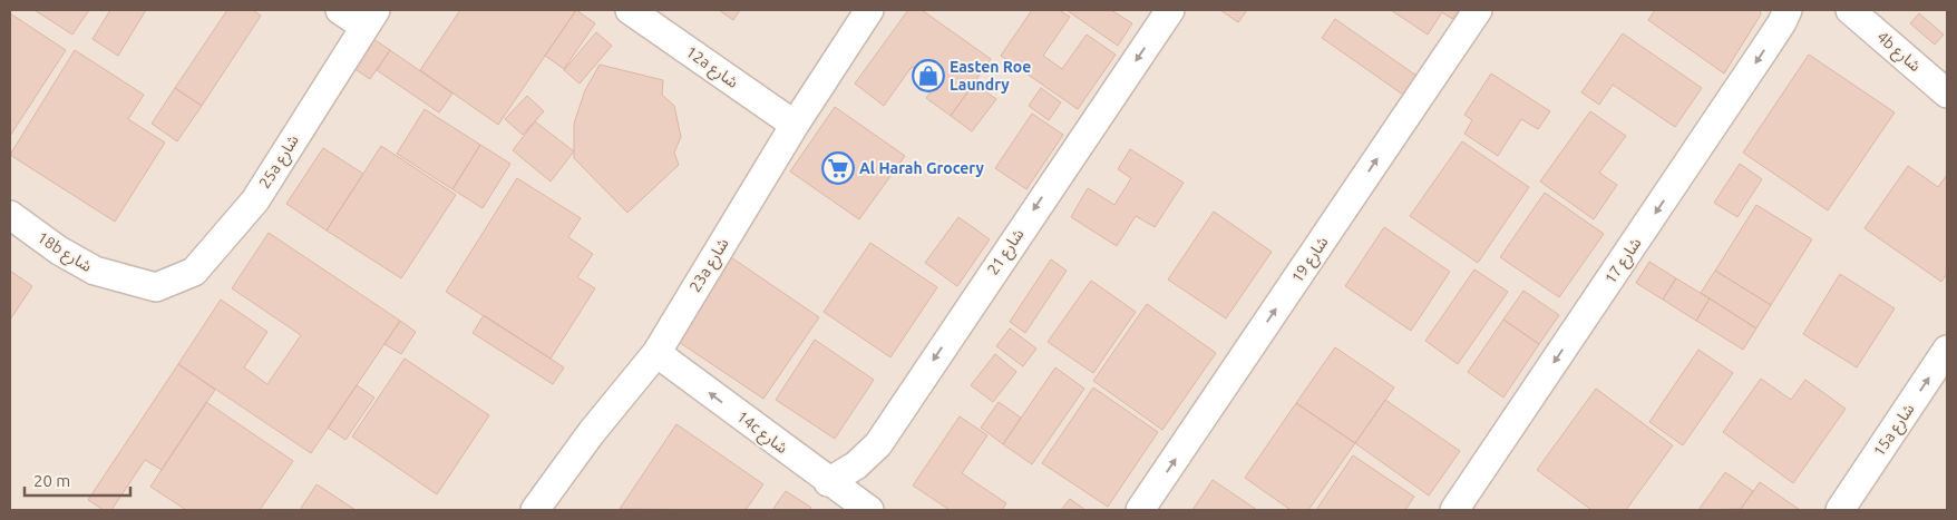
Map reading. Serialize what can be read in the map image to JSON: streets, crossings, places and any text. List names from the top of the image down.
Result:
{
  "streets": {
    "street": [
      "4b شارع",
      "12a شارع",
      "25a شارع",
      "18b شارع",
      "شارع 21",
      "شارع 19",
      "شارع 17",
      "23a شارع",
      "15a شارع",
      "14c شارع"
    ]
  },
  "crossings": [
    ["12a شارع", "23a شارع"],
    ["25a شارع", "18b شارع"],
    ["شارع 21", "14c شارع"],
    ["23a شارع", "14c شارع"]
  ],
  "one_way": [
    "شارع 21",
    "شارع 19",
    "شارع 17",
    "15a شارع",
    "14c شارع"
  ],
  "places": {
    "shop": ["Easten Roe Laundry"],
    "supermarket": ["Al Harah Grocery"]
  },
  "scale_bar": "20 m"
}
